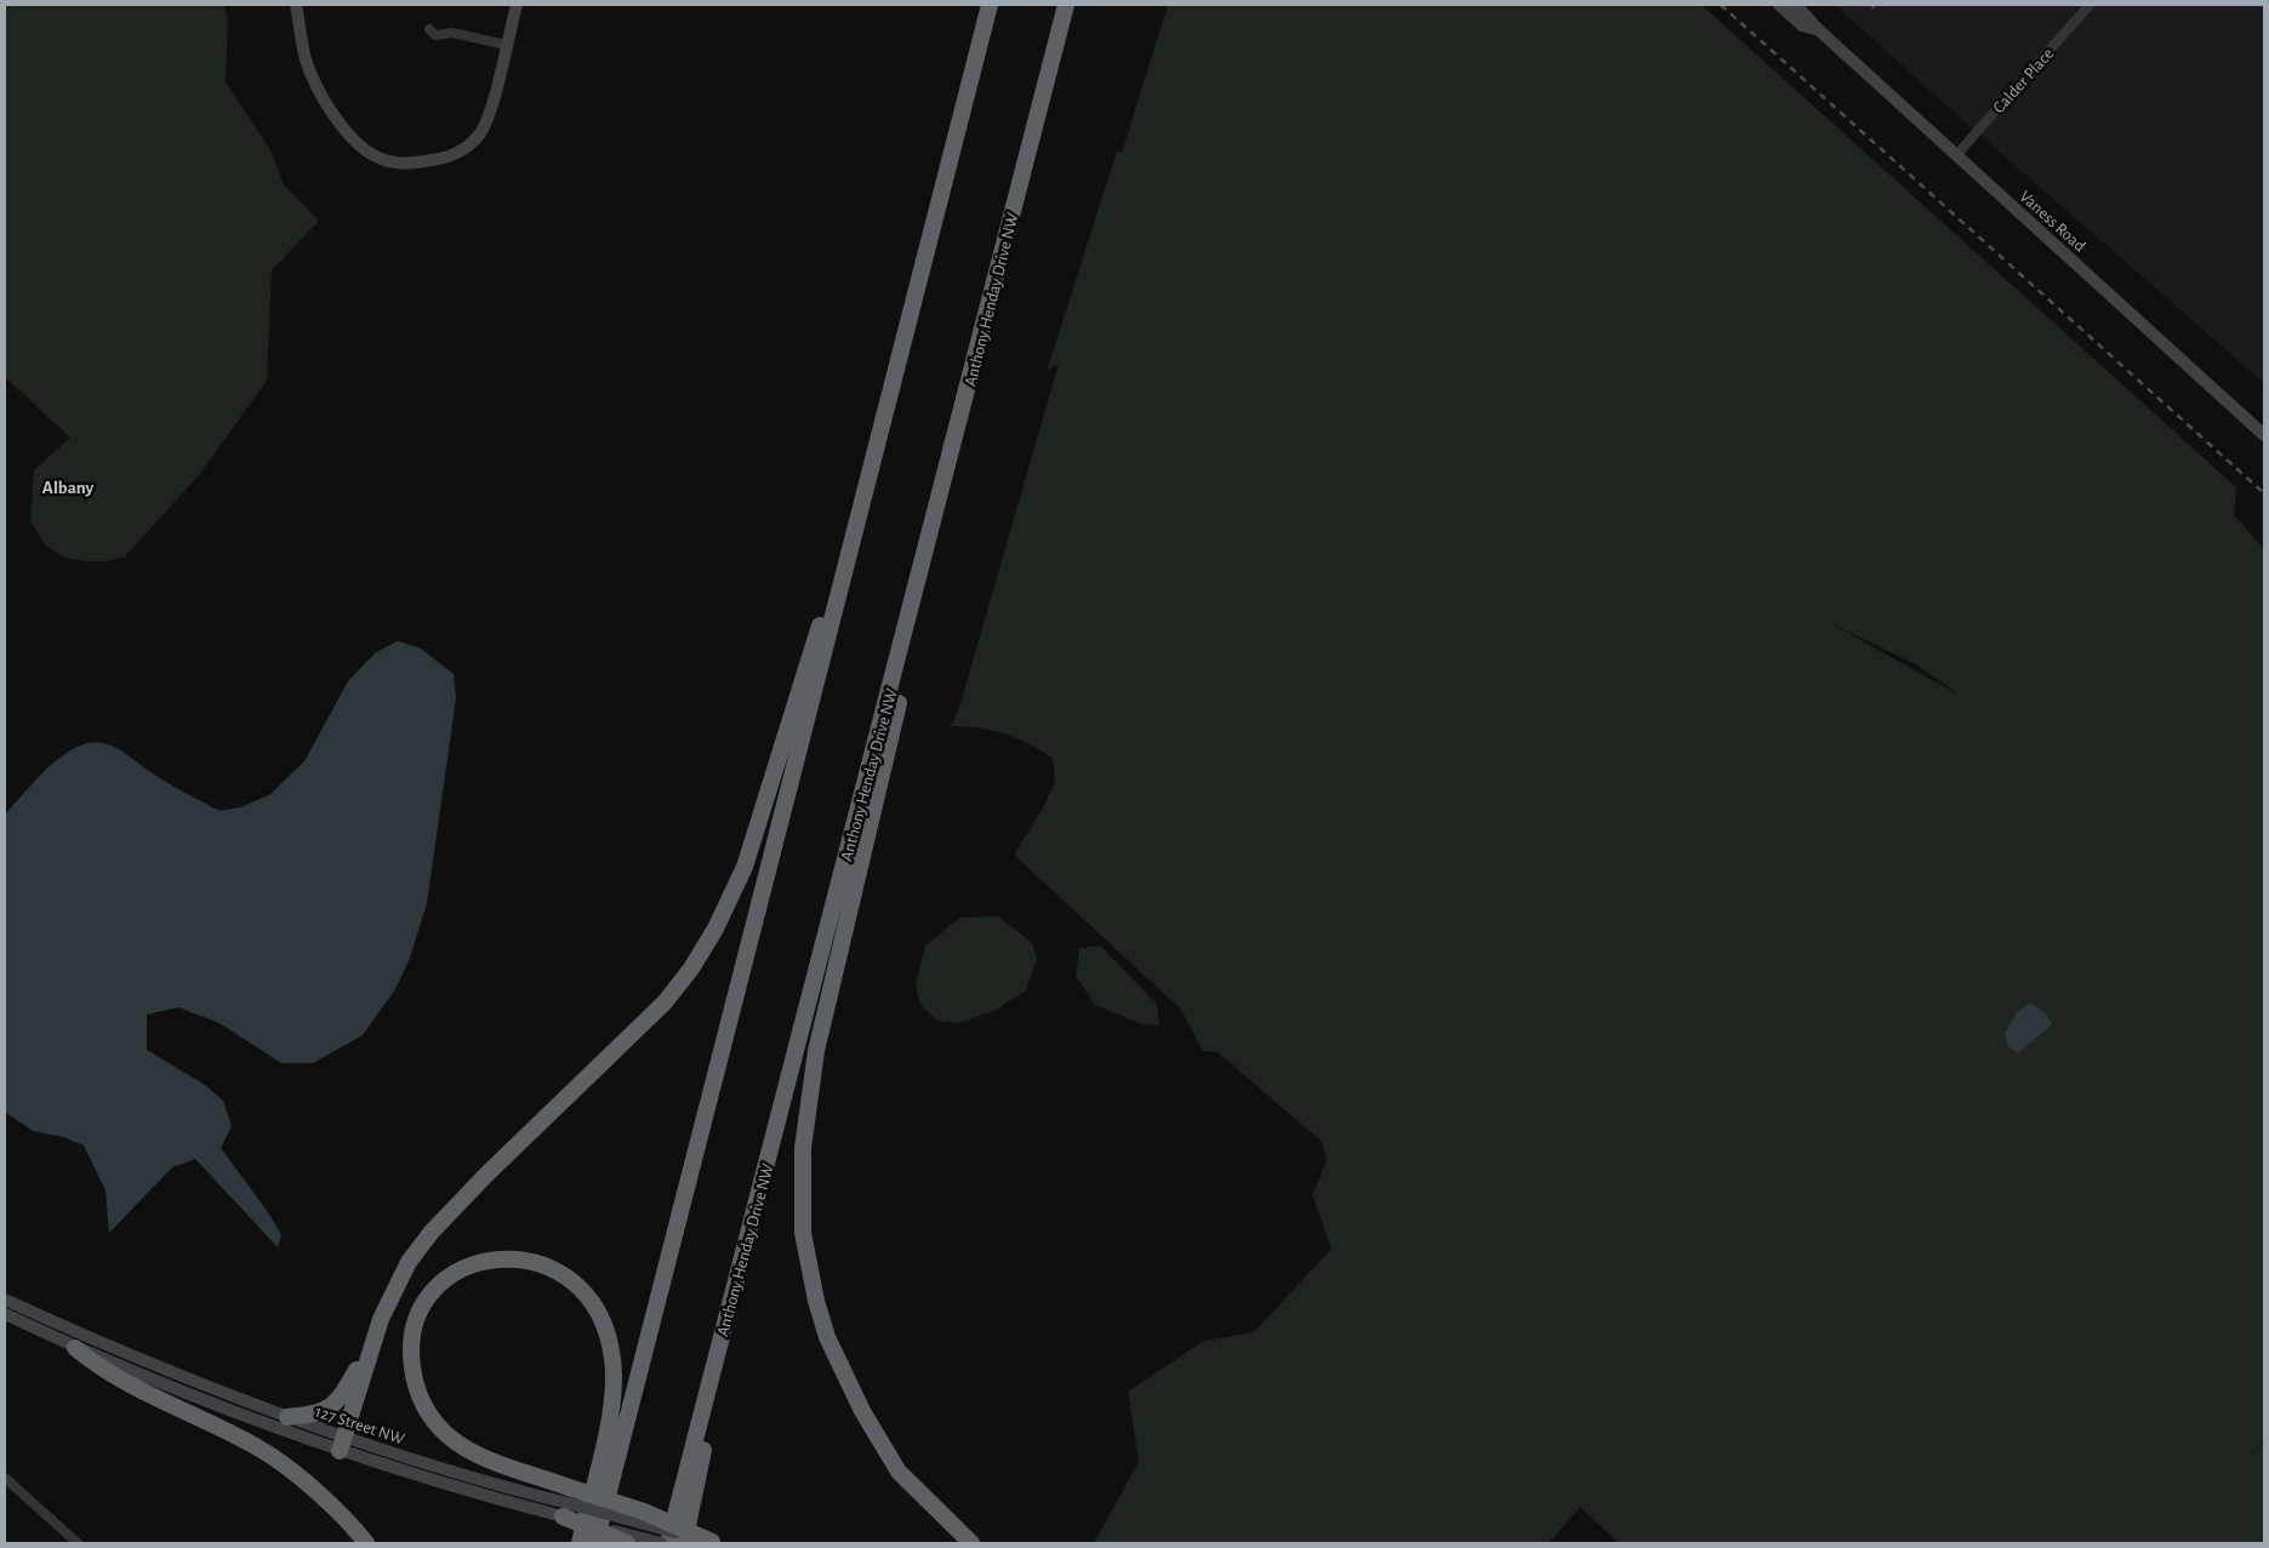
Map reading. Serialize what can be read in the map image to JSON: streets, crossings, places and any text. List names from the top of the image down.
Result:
{
  "streets": {
    "highway": ["Anthony Henday Drive NW"],
    "street": ["Calder Place", "Vaness Road", "127 Street NW"]
  },
  "crossings": [
    ["Calder Place", "Vaness Road"]
  ],
  "districts": ["Albany"]
}
